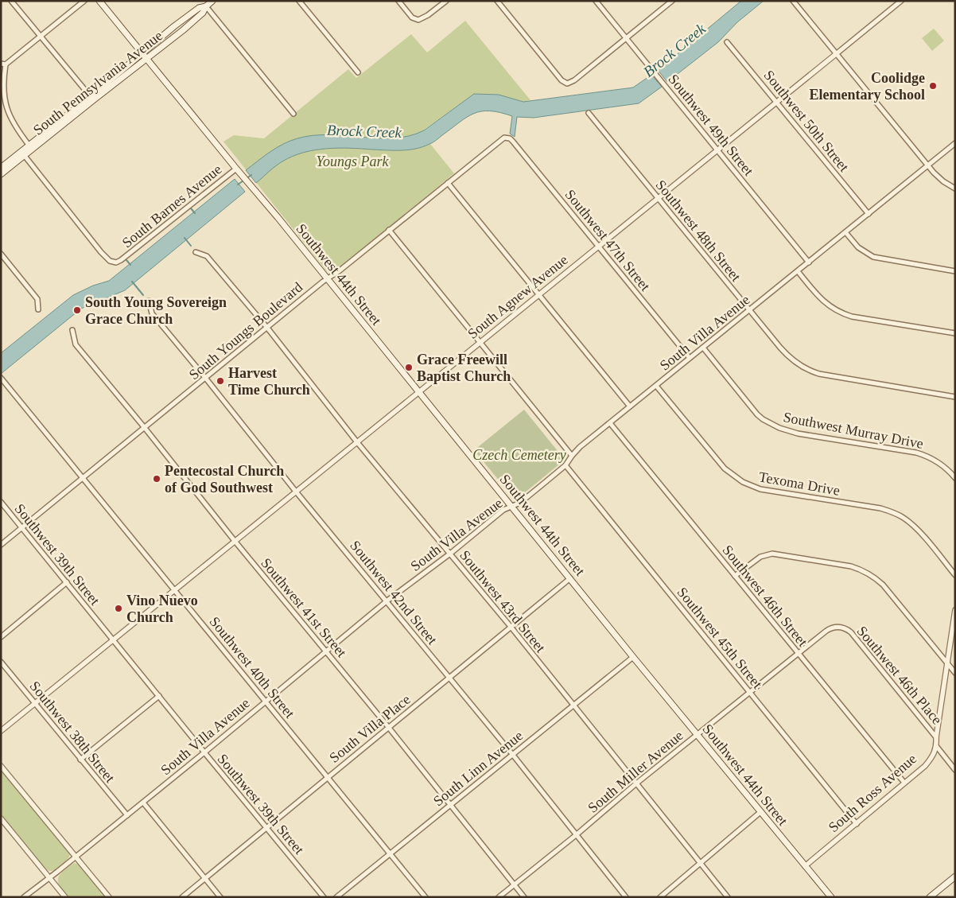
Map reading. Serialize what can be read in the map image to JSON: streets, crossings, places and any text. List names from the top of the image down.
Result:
{
  "streets": {
    "main road": ["South Pennsylvania Avenue", "Southwest 44th Street"],
    "street": [
      "Southwest 50th Street",
      "Southwest 49th Street",
      "South Barnes Avenue",
      "Southwest 48th Street",
      "Southwest 47th Street",
      "South Agnew Avenue",
      "South Youngs Boulevard",
      "South Villa Avenue",
      "Southwest Murray Drive",
      "Texoma Drive",
      "Southwest 39th Street",
      "Southwest 42nd Street",
      "Southwest 46th Street",
      "Southwest 43rd Street",
      "Southwest 41st Street",
      "Southwest 45th Street",
      "Southwest 40th Street",
      "Southwest 46th Place",
      "South Villa Place",
      "Southwest 38th Street",
      "South Linn Avenue",
      "South Miller Avenue",
      "South Ross Avenue"
    ]
  },
  "crossings": [
    ["South Pennsylvania Avenue", "South Barnes Avenue"],
    ["South Pennsylvania Avenue", "Southwest 44th Street"],
    ["Southwest 50th Street", "South Agnew Avenue"],
    ["Southwest 50th Street", "South Villa Avenue"],
    ["Southwest 49th Street", "South Agnew Avenue"],
    ["Southwest 49th Street", "South Villa Avenue"],
    ["South Barnes Avenue", "Southwest 44th Street"],
    ["Southwest 48th Street", "South Agnew Avenue"],
    ["Southwest 48th Street", "South Villa Avenue"],
    ["Southwest 47th Street", "South Agnew Avenue"],
    ["Southwest 47th Street", "South Youngs Boulevard"],
    ["Southwest 47th Street", "South Villa Avenue"],
    ["Southwest 44th Street", "South Agnew Avenue"],
    ["Southwest 44th Street", "South Youngs Boulevard"],
    ["Southwest 44th Street", "South Villa Avenue"],
    ["Southwest 44th Street", "South Villa Place"],
    ["Southwest 44th Street", "South Linn Avenue"],
    ["Southwest 44th Street", "South Miller Avenue"],
    ["Southwest 44th Street", "South Ross Avenue"],
    ["South Agnew Avenue", "Southwest 39th Street"],
    ["South Agnew Avenue", "Southwest 42nd Street"],
    ["South Agnew Avenue", "Southwest 43rd Street"],
    ["South Agnew Avenue", "Southwest 41st Street"],
    ["South Agnew Avenue", "Southwest 40th Street"],
    ["South Agnew Avenue", "Southwest 38th Street"],
    ["South Youngs Boulevard", "Southwest 39th Street"],
    ["South Youngs Boulevard", "Southwest 42nd Street"],
    ["South Youngs Boulevard", "Southwest 43rd Street"],
    ["South Youngs Boulevard", "Southwest 41st Street"],
    ["South Youngs Boulevard", "Southwest 40th Street"],
    ["South Villa Avenue", "Southwest Murray Drive"],
    ["South Villa Avenue", "Texoma Drive"],
    ["South Villa Avenue", "Southwest 39th Street"],
    ["South Villa Avenue", "Southwest 42nd Street"],
    ["South Villa Avenue", "Southwest 46th Street"],
    ["South Villa Avenue", "Southwest 43rd Street"],
    ["South Villa Avenue", "Southwest 41st Street"],
    ["South Villa Avenue", "Southwest 45th Street"],
    ["South Villa Avenue", "Southwest 40th Street"],
    ["South Villa Avenue", "Southwest 38th Street"],
    ["Southwest 39th Street", "South Villa Place"],
    ["Southwest 42nd Street", "South Villa Place"],
    ["Southwest 42nd Street", "South Linn Avenue"],
    ["Southwest 42nd Street", "South Miller Avenue"],
    ["Southwest 46th Street", "South Miller Avenue"],
    ["Southwest 46th Street", "South Ross Avenue"],
    ["Southwest 43rd Street", "South Villa Place"],
    ["Southwest 43rd Street", "South Linn Avenue"],
    ["Southwest 43rd Street", "South Miller Avenue"],
    ["Southwest 41st Street", "South Villa Place"],
    ["Southwest 41st Street", "South Linn Avenue"],
    ["Southwest 41st Street", "South Miller Avenue"],
    ["Southwest 45th Street", "South Miller Avenue"],
    ["Southwest 45th Street", "South Ross Avenue"],
    ["Southwest 40th Street", "South Villa Place"],
    ["Southwest 40th Street", "South Linn Avenue"],
    ["Southwest 46th Place", "South Miller Avenue"],
    ["Southwest 46th Place", "South Ross Avenue"]
  ],
  "water": ["Brock Creek"],
  "parks": ["Youngs Park", "Czech Cemetery"],
  "places": [
    "Coolidge Elementary School",
    "South Young Sovereign Grace Church",
    "Grace Freewill Baptist Church",
    "Harvest Time Church",
    "Pentecostal Church of God Southwest",
    "Vino Nuevo Church"
  ]
}
